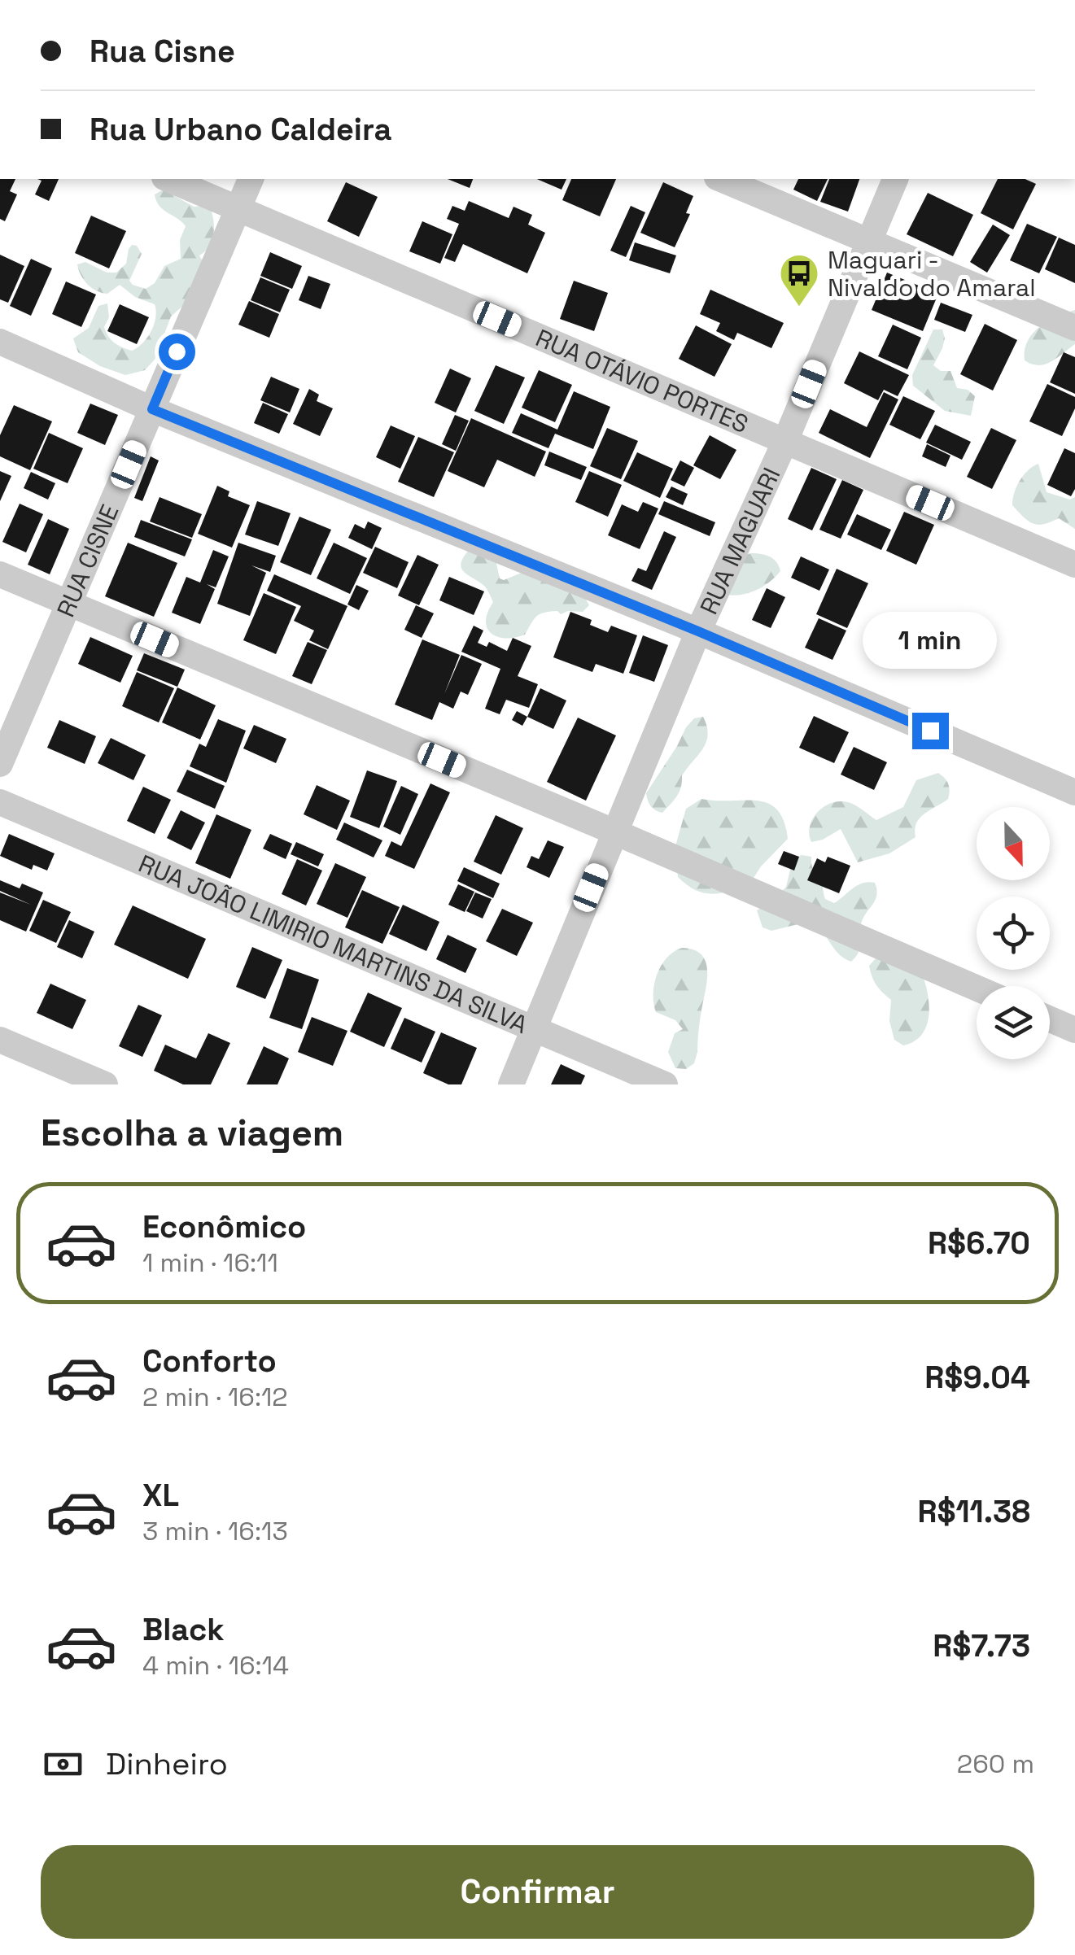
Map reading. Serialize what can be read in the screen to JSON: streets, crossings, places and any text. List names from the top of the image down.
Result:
{
  "streets": {
    "street": [
      "RUA OTÁVIO PORTES",
      "RUA MAGUARI",
      "RUA CISNE",
      "RUA JOÃO LIMIRIO MARTINS DA SILVA"
    ]
  },
  "crossings": [
    ["RUA OTÁVIO PORTES", "RUA MAGUARI"],
    ["RUA OTÁVIO PORTES", "RUA CISNE"],
    ["RUA MAGUARI", "RUA JOÃO LIMIRIO MARTINS DA SILVA"]
  ],
  "places": {
    "bus stop": ["Maguari - Nivaldo do Amaral"]
  },
  "north": "bottom",
  "page": {
    "banner": ["Rua Cisne", "Rua Urbano Caldeira"],
    "bubble": "1 min",
    "heading": "Escolha a viagem",
    "list": [
      {
        "name": "Econômico",
        "note": "1 min · 16:11",
        "value": "R$6.70"
      },
      {
        "name": "Conforto",
        "note": "2 min · 16:12",
        "value": "R$9.04"
      },
      {
        "name": "XL",
        "note": "3 min · 16:13",
        "value": "R$11.38"
      },
      {
        "name": "Black",
        "note": "4 min · 16:14",
        "value": "R$7.73"
      }
    ],
    "pay": ["Dinheiro", "260 m"],
    "buttons": "Confirmar"
  }
}
